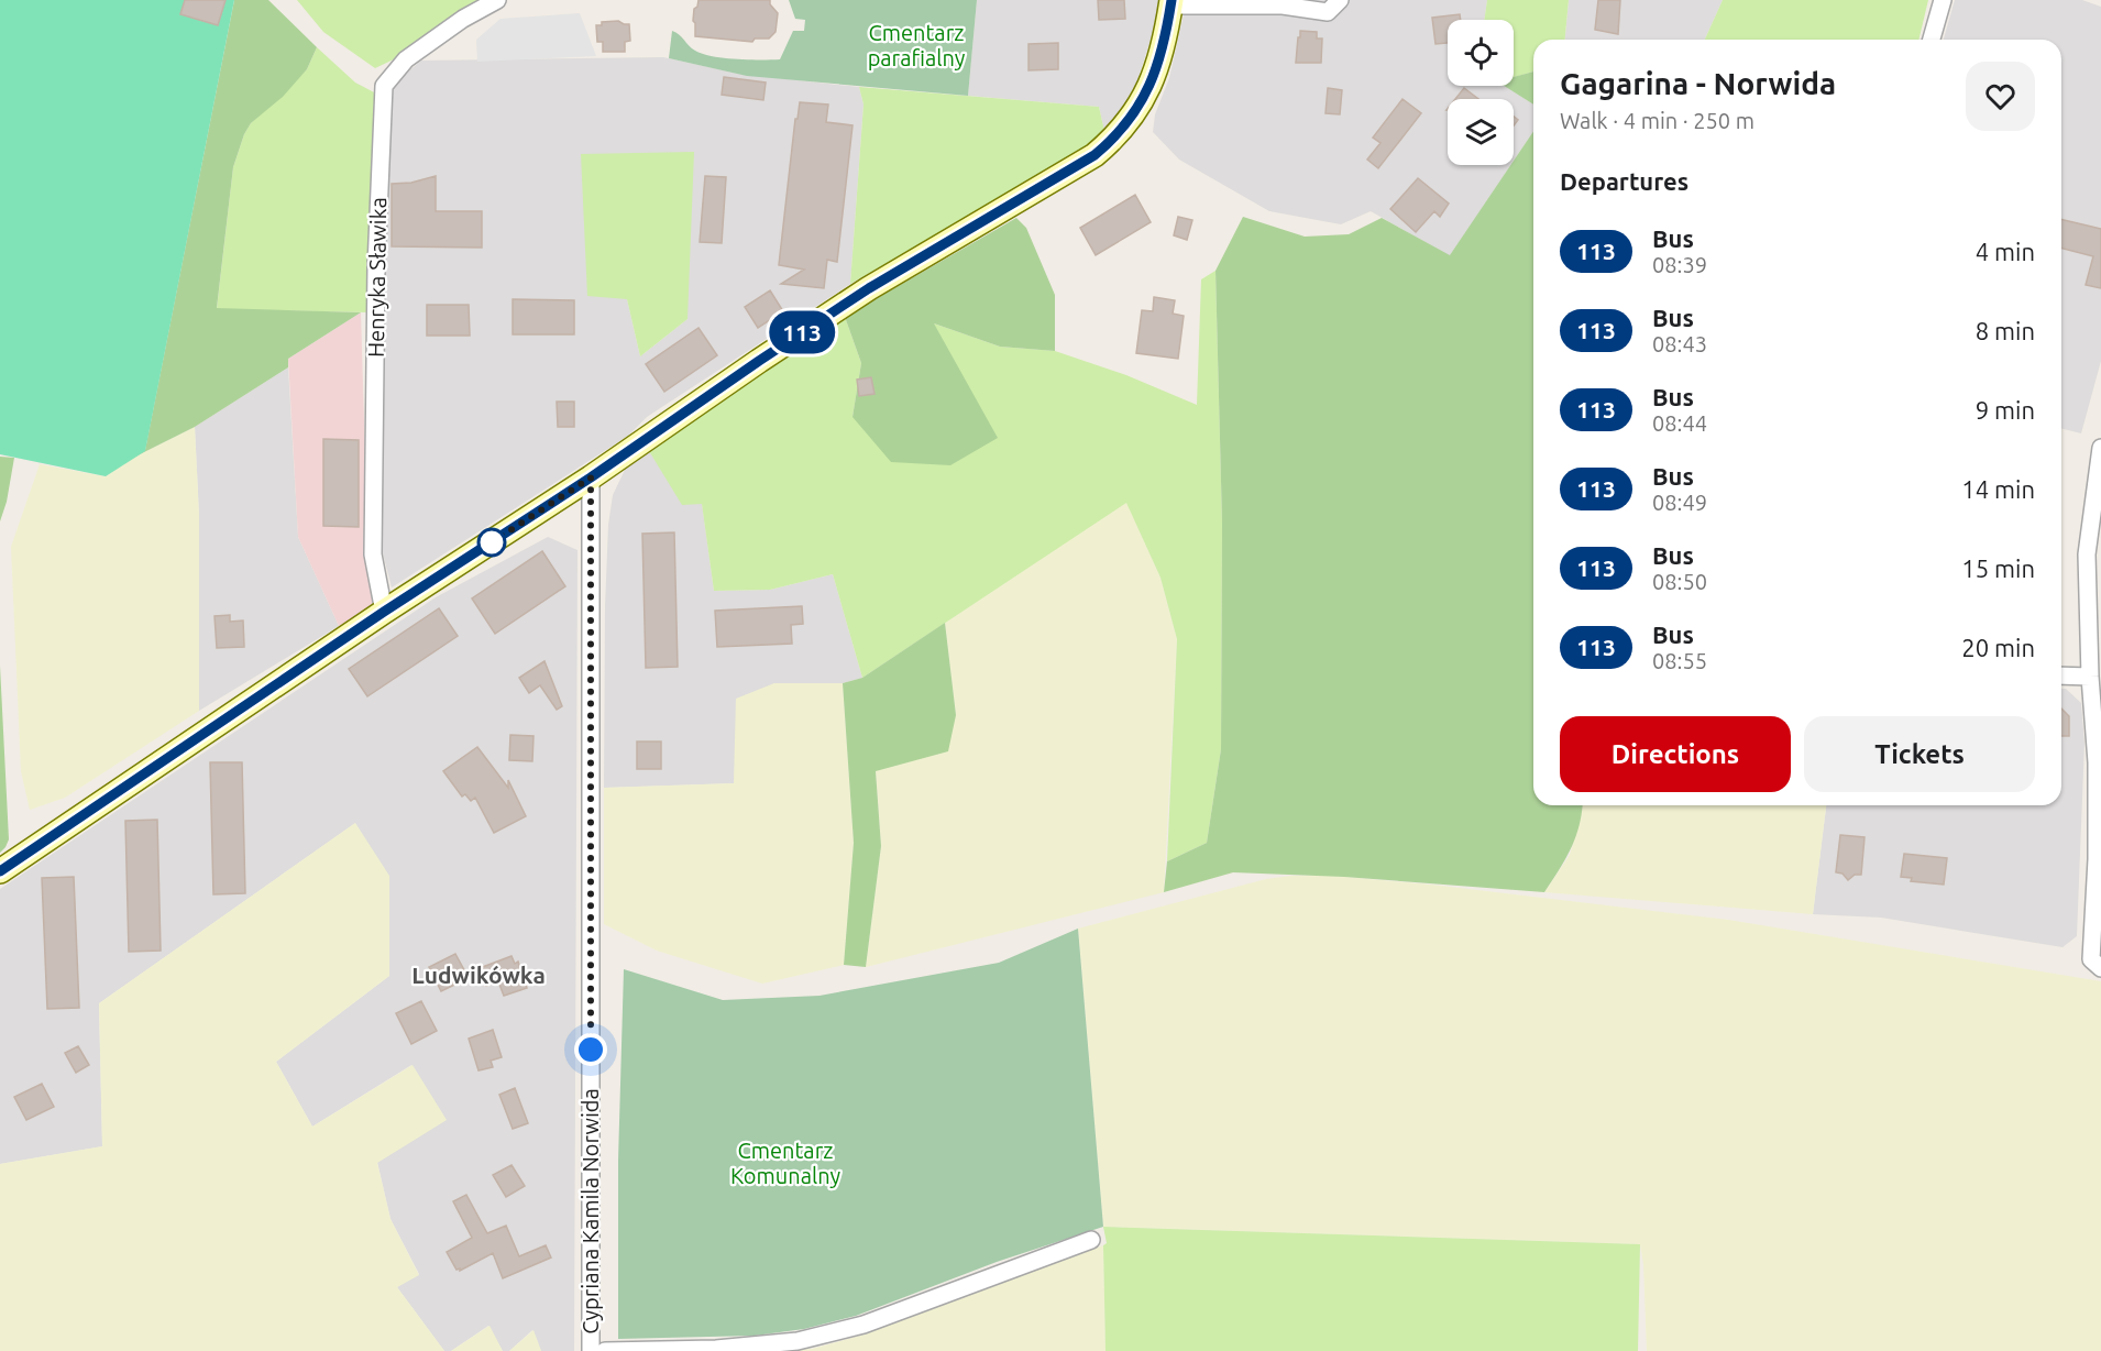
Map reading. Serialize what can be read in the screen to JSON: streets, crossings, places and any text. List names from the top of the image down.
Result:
{
  "streets": {
    "street": ["Henryka Sławika", "Cypriana Kamila Norwida"]
  },
  "districts": ["Ludwikówka"],
  "parks": ["Cmentarz parafialny", "Cmentarz Komunalny"],
  "lines": ["bus line 113"],
  "page": {
    "on_map": "113",
    "heading": [
      ["Gagarina - Norwida", "Walk · 4 min · 250 m"],
      "Departures"
    ],
    "list": [
      {
        "mark": "113",
        "name": "Bus",
        "note": "08:39",
        "value": "4 min"
      },
      {
        "mark": "113",
        "name": "Bus",
        "note": "08:43",
        "value": "8 min"
      },
      {
        "mark": "113",
        "name": "Bus",
        "note": "08:44",
        "value": "9 min"
      },
      {
        "mark": "113",
        "name": "Bus",
        "note": "08:49",
        "value": "14 min"
      },
      {
        "mark": "113",
        "name": "Bus",
        "note": "08:50",
        "value": "15 min"
      },
      {
        "mark": "113",
        "name": "Bus",
        "note": "08:55",
        "value": "20 min"
      }
    ],
    "buttons": ["Directions", "Tickets"]
  }
}
